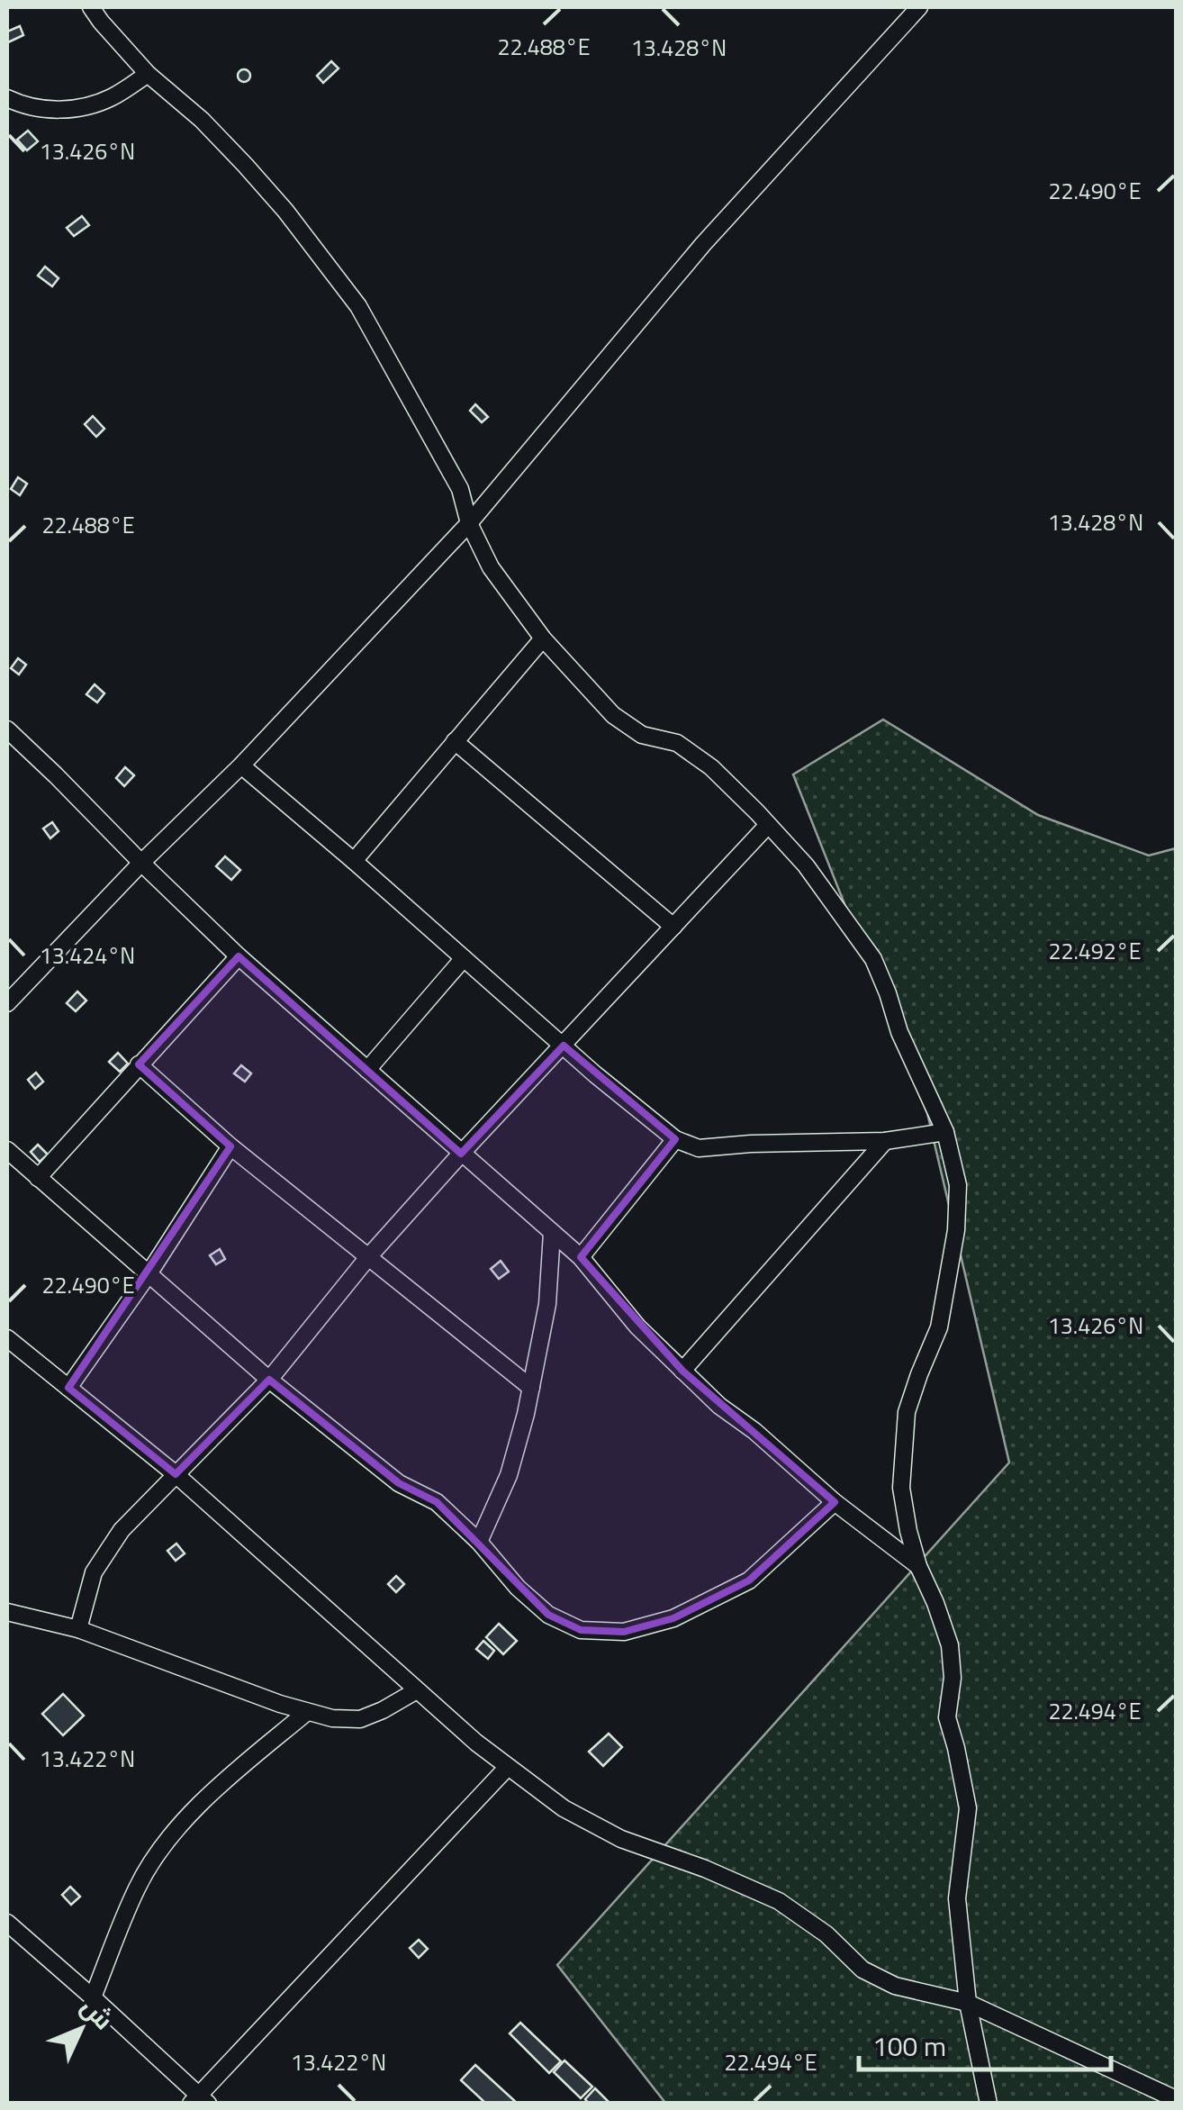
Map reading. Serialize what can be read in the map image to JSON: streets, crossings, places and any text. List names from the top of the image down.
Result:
{
  "scale_bar": "100 m",
  "north": "top right",
  "coordinates": [
    "22.488°E",
    "13.428°N",
    "13.426°N",
    "22.490°E",
    "22.492°E",
    "13.424°N",
    "22.494°E",
    "13.422°N"
  ]
}
